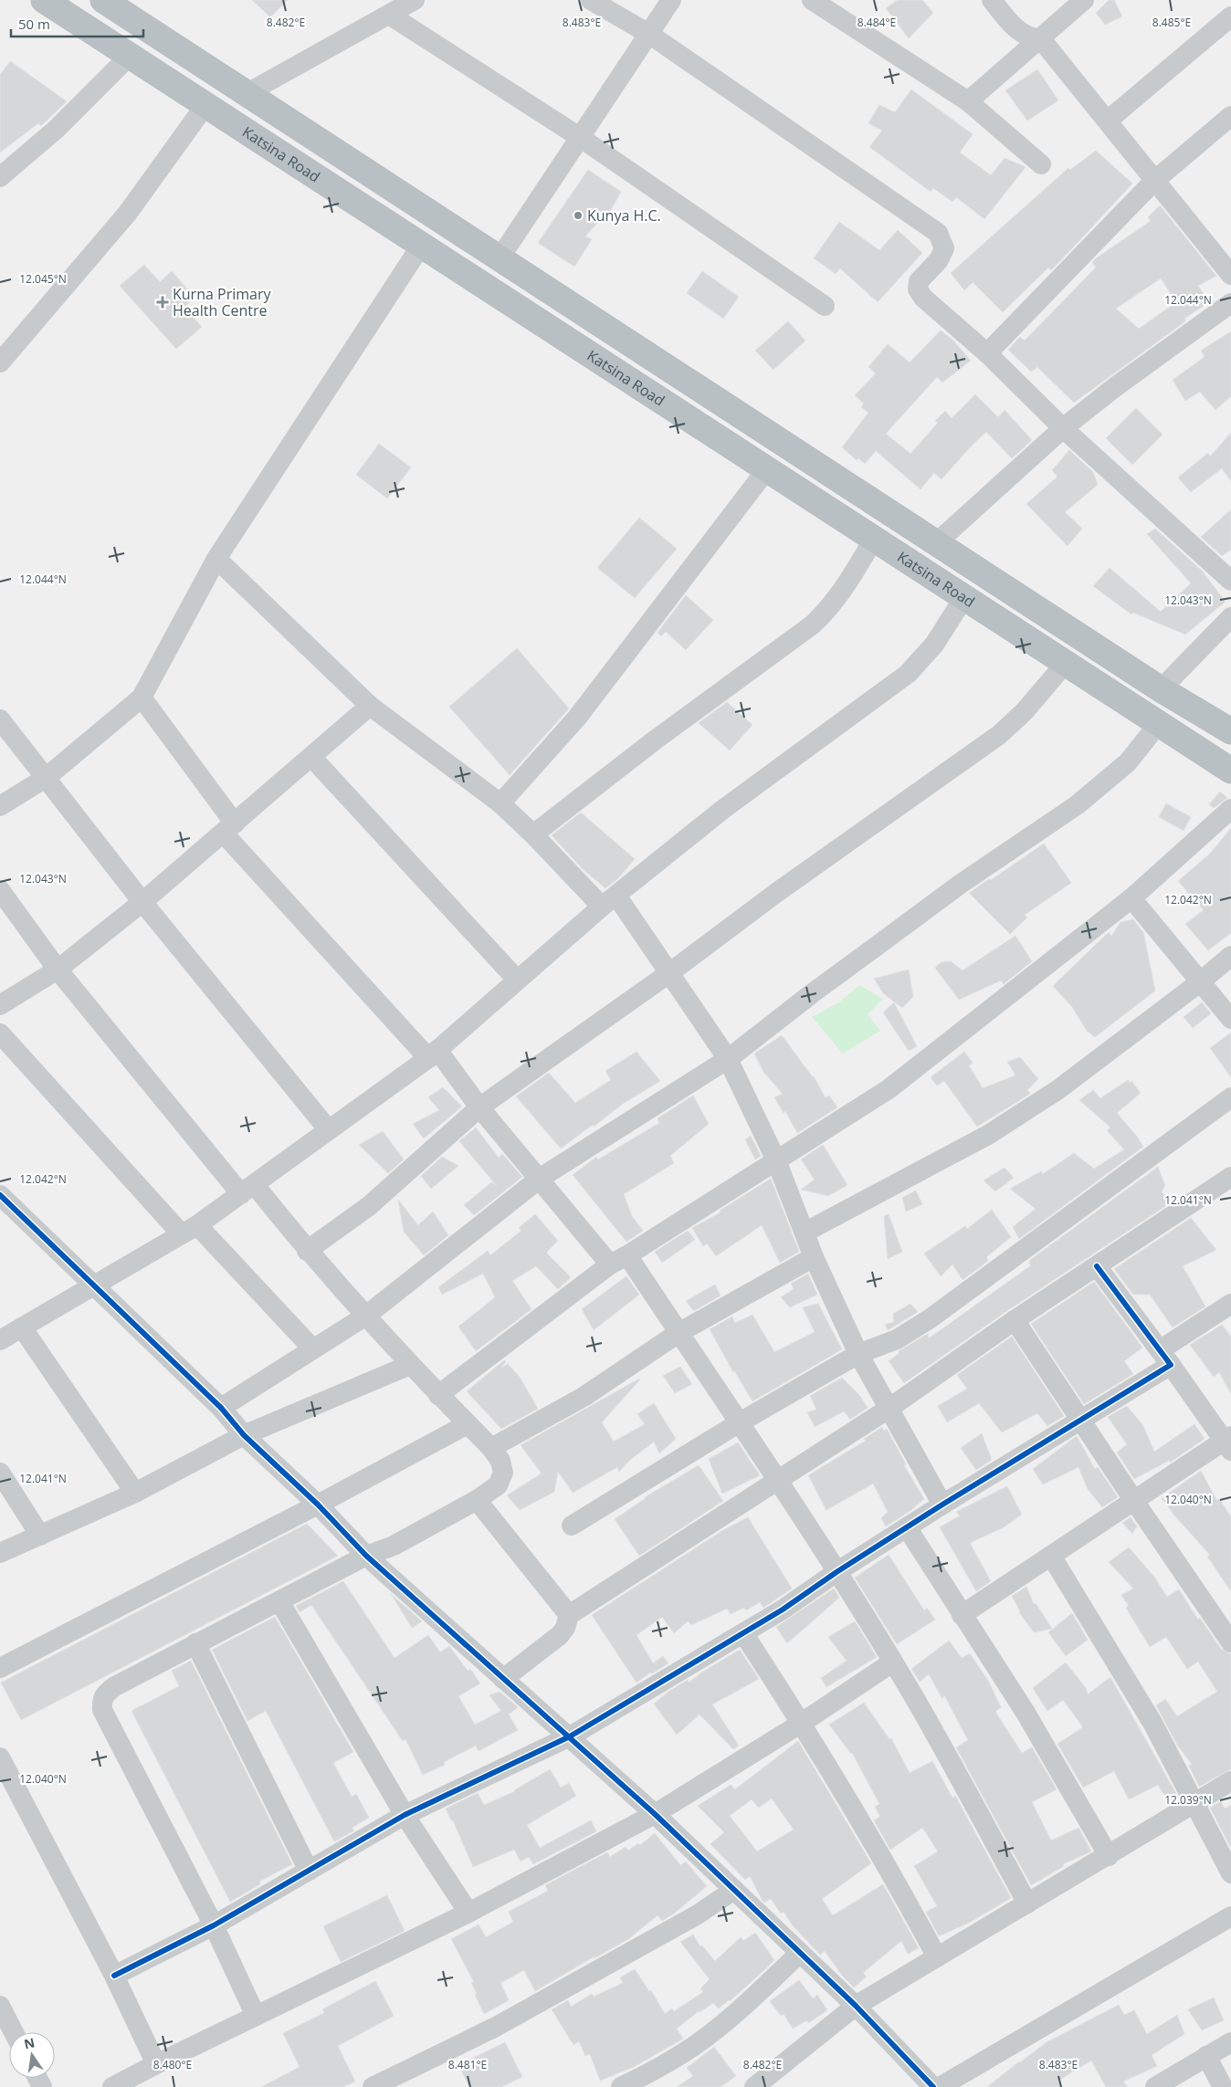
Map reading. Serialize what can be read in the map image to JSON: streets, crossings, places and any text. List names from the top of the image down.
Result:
{
  "streets": {
    "highway": ["Katsina Road"]
  },
  "places": {
    "other": ["Kunya H.C."],
    "health": ["Kurna Primary Health Centre"]
  },
  "scale_bar": "50 m",
  "north": "top",
  "coordinates": [
    "8.482°E",
    "8.483°E",
    "8.484°E",
    "8.485°E",
    "12.045°N",
    "12.044°N",
    "12.043°N",
    "12.042°N",
    "12.041°N",
    "12.040°N",
    "12.039°N",
    "8.480°E",
    "8.481°E"
  ]
}
